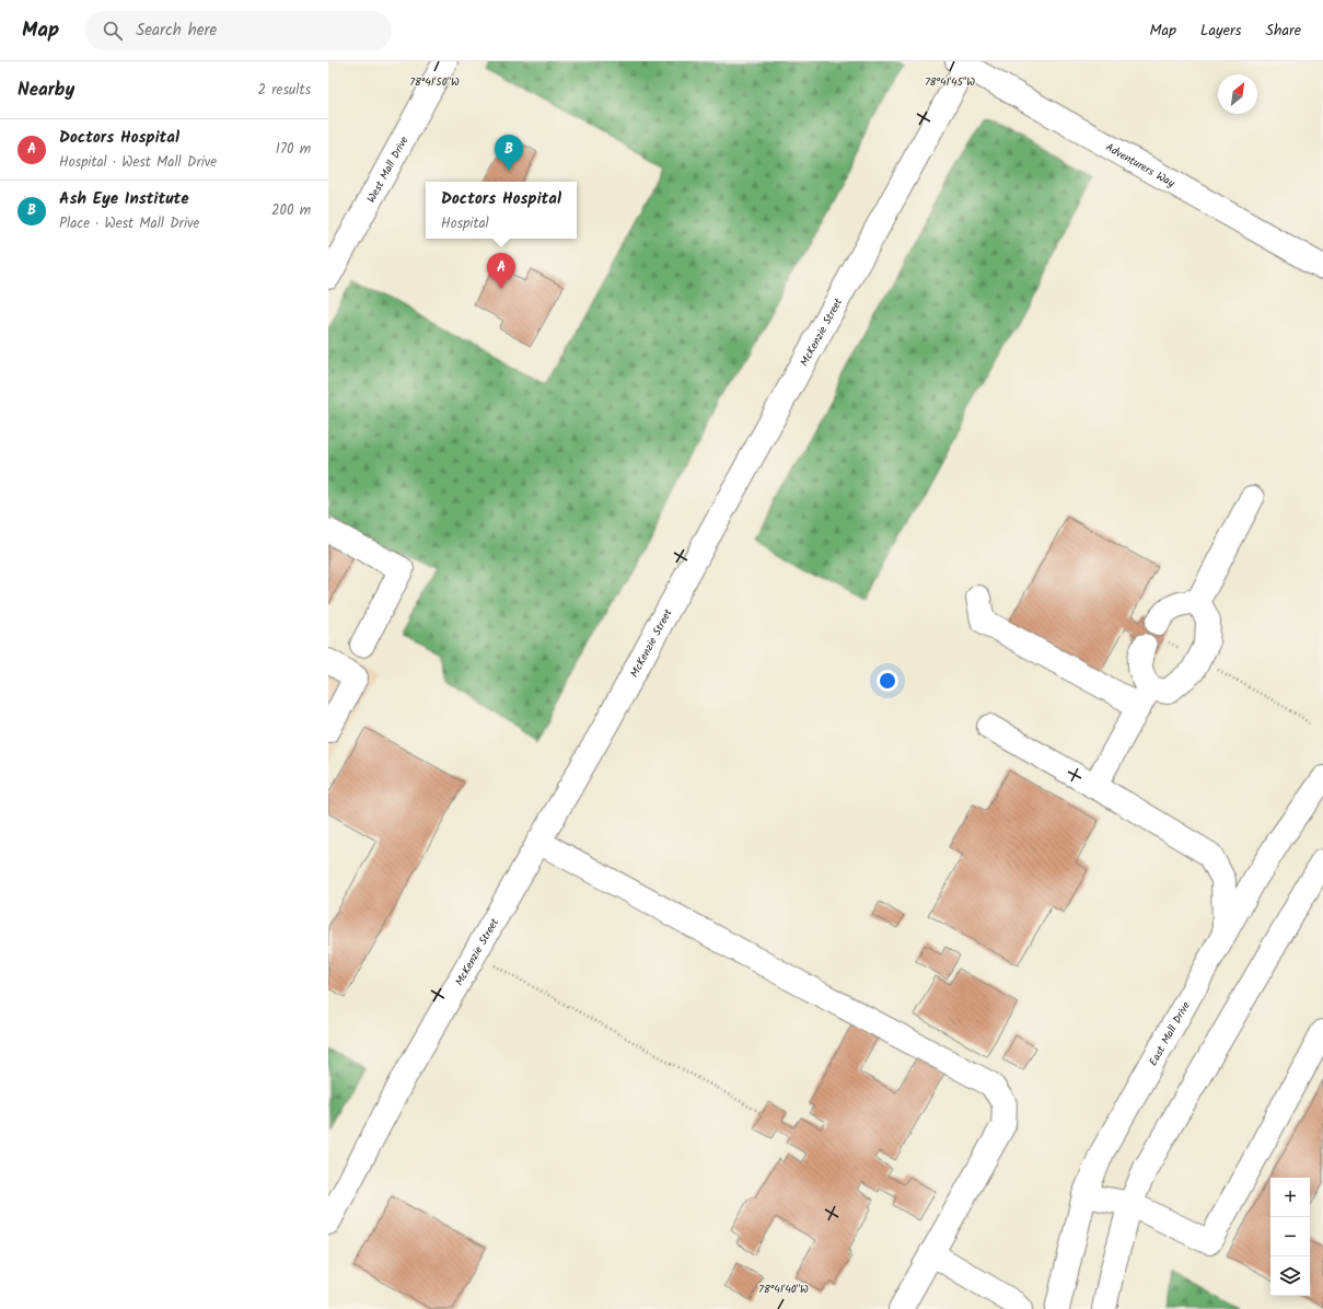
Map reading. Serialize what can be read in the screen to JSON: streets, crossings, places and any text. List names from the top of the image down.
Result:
{
  "streets": {
    "street": [
      "Adventurers Way",
      "West Mall Drive",
      "McKenzie Street",
      "East Mall Drive"
    ]
  },
  "crossings": [
    ["Adventurers Way", "McKenzie Street"]
  ],
  "north": "top right",
  "page": {
    "header": "Map",
    "search": "Search here",
    "nav": ["Map", "Layers", "Share"],
    "heading": ["Nearby", "2 results"],
    "list": [
      {
        "mark": "A",
        "name": "Doctors Hospital",
        "note": "Hospital · West Mall Drive",
        "value": "170 m"
      },
      {
        "mark": "B",
        "name": "Ash Eye Institute",
        "note": "Place · West Mall Drive",
        "value": "200 m"
      }
    ],
    "pins": ["B", "A"],
    "popup": ["Doctors Hospital", "Hospital"],
    "map_buttons": ["+", "−"]
  },
  "coordinates": ["78°41'50\"W", "78°41'45\"W", "78°41'40\"W"]
}
